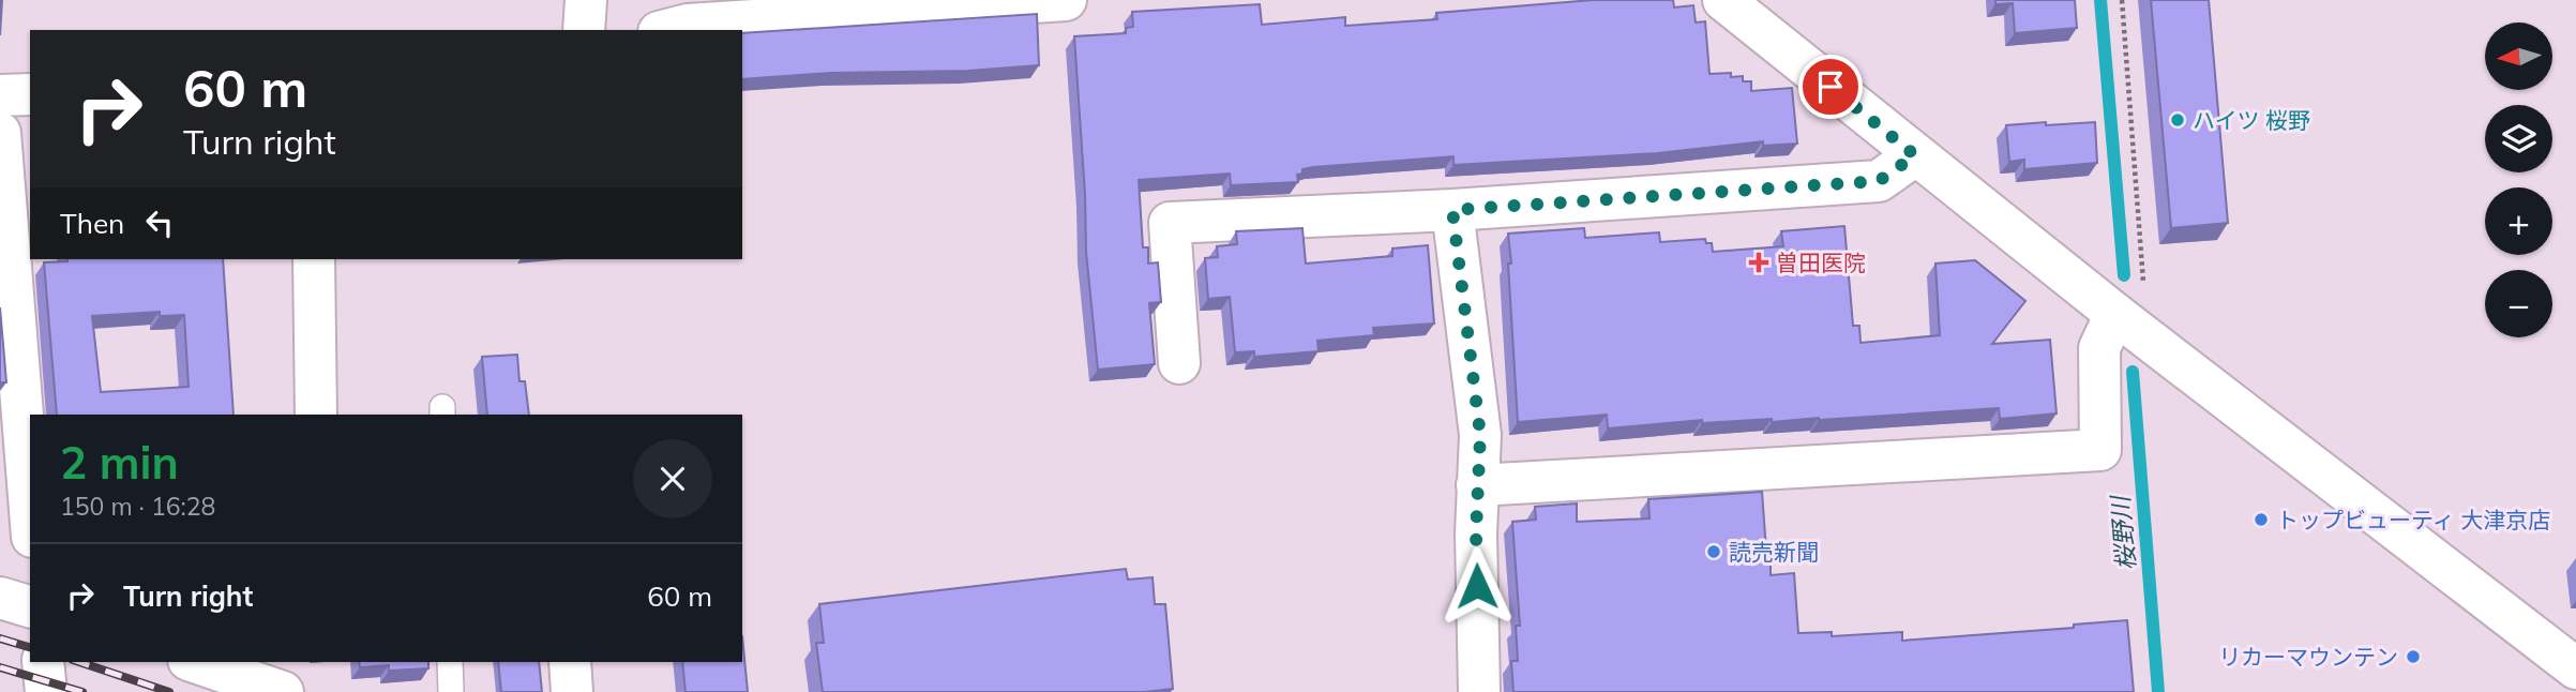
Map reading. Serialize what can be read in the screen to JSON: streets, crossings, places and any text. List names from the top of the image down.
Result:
{
  "water": ["桜野川"],
  "places": {
    "other": [
      "ハイツ 桜野",
      "トップビューティ 大津京店",
      "読売新聞",
      "リカーマウンテン"
    ],
    "health": ["曽田医院"]
  },
  "north": "left",
  "page": {
    "map_buttons": ["+", "−"],
    "turn": ["60 m", "Turn right"],
    "then": "Then",
    "heading": ["2 min", "150 m · 16:28"],
    "list": [
      {
        "name": "Turn right",
        "value": "60 m"
      }
    ]
  }
}
